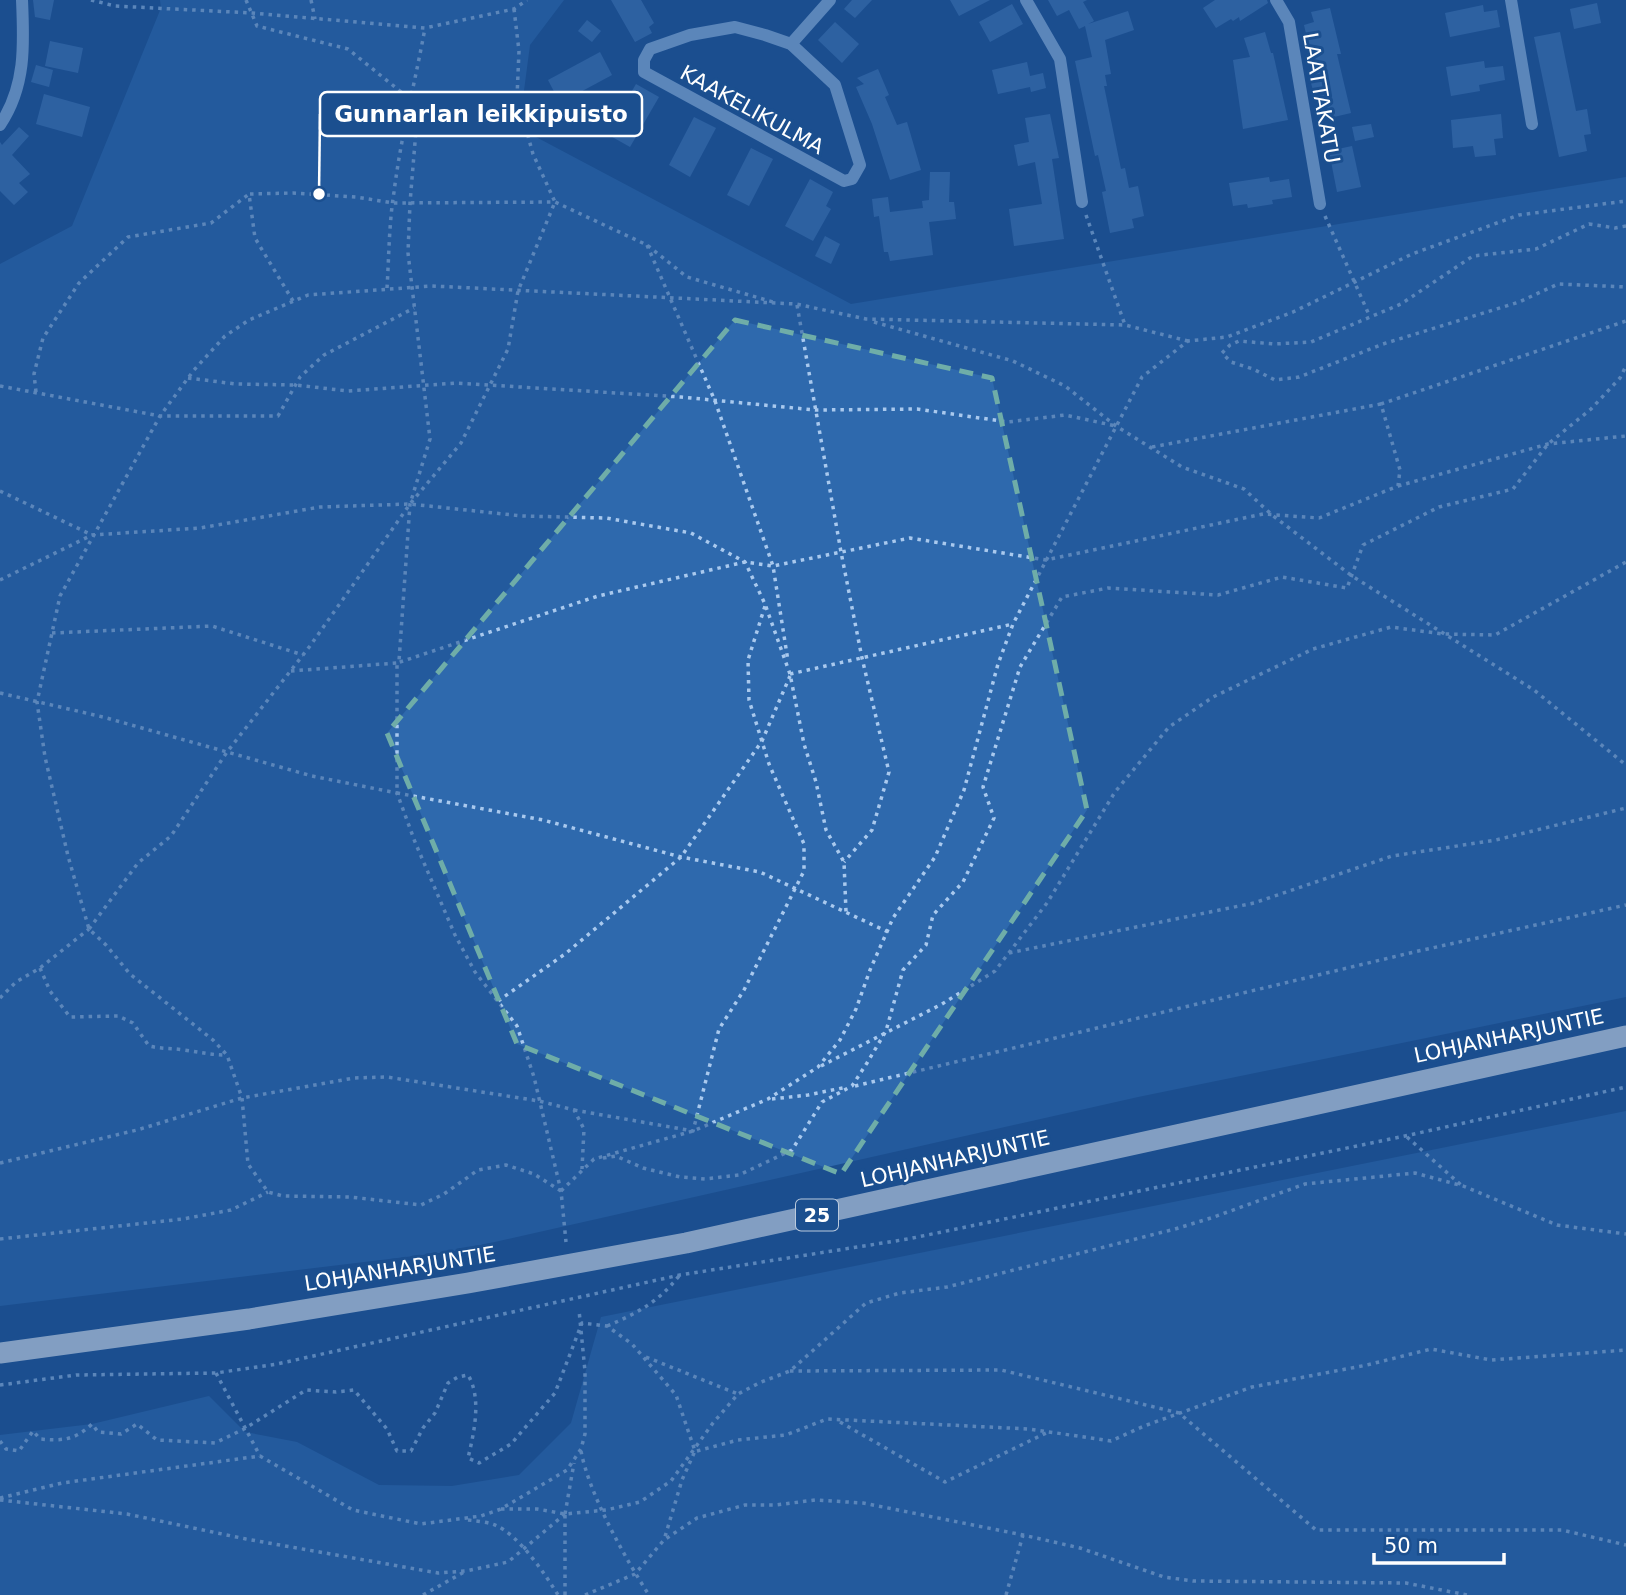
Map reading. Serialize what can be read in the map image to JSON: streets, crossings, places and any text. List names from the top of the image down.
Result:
{
  "streets": {
    "highway": ["LOHJANHARJUNTIE", "25"],
    "street": ["LAATTAKATU", "KAAKELIKULMA"]
  },
  "places": ["Gunnarlan leikkipuisto"],
  "scale_bar": "50 m"
}
